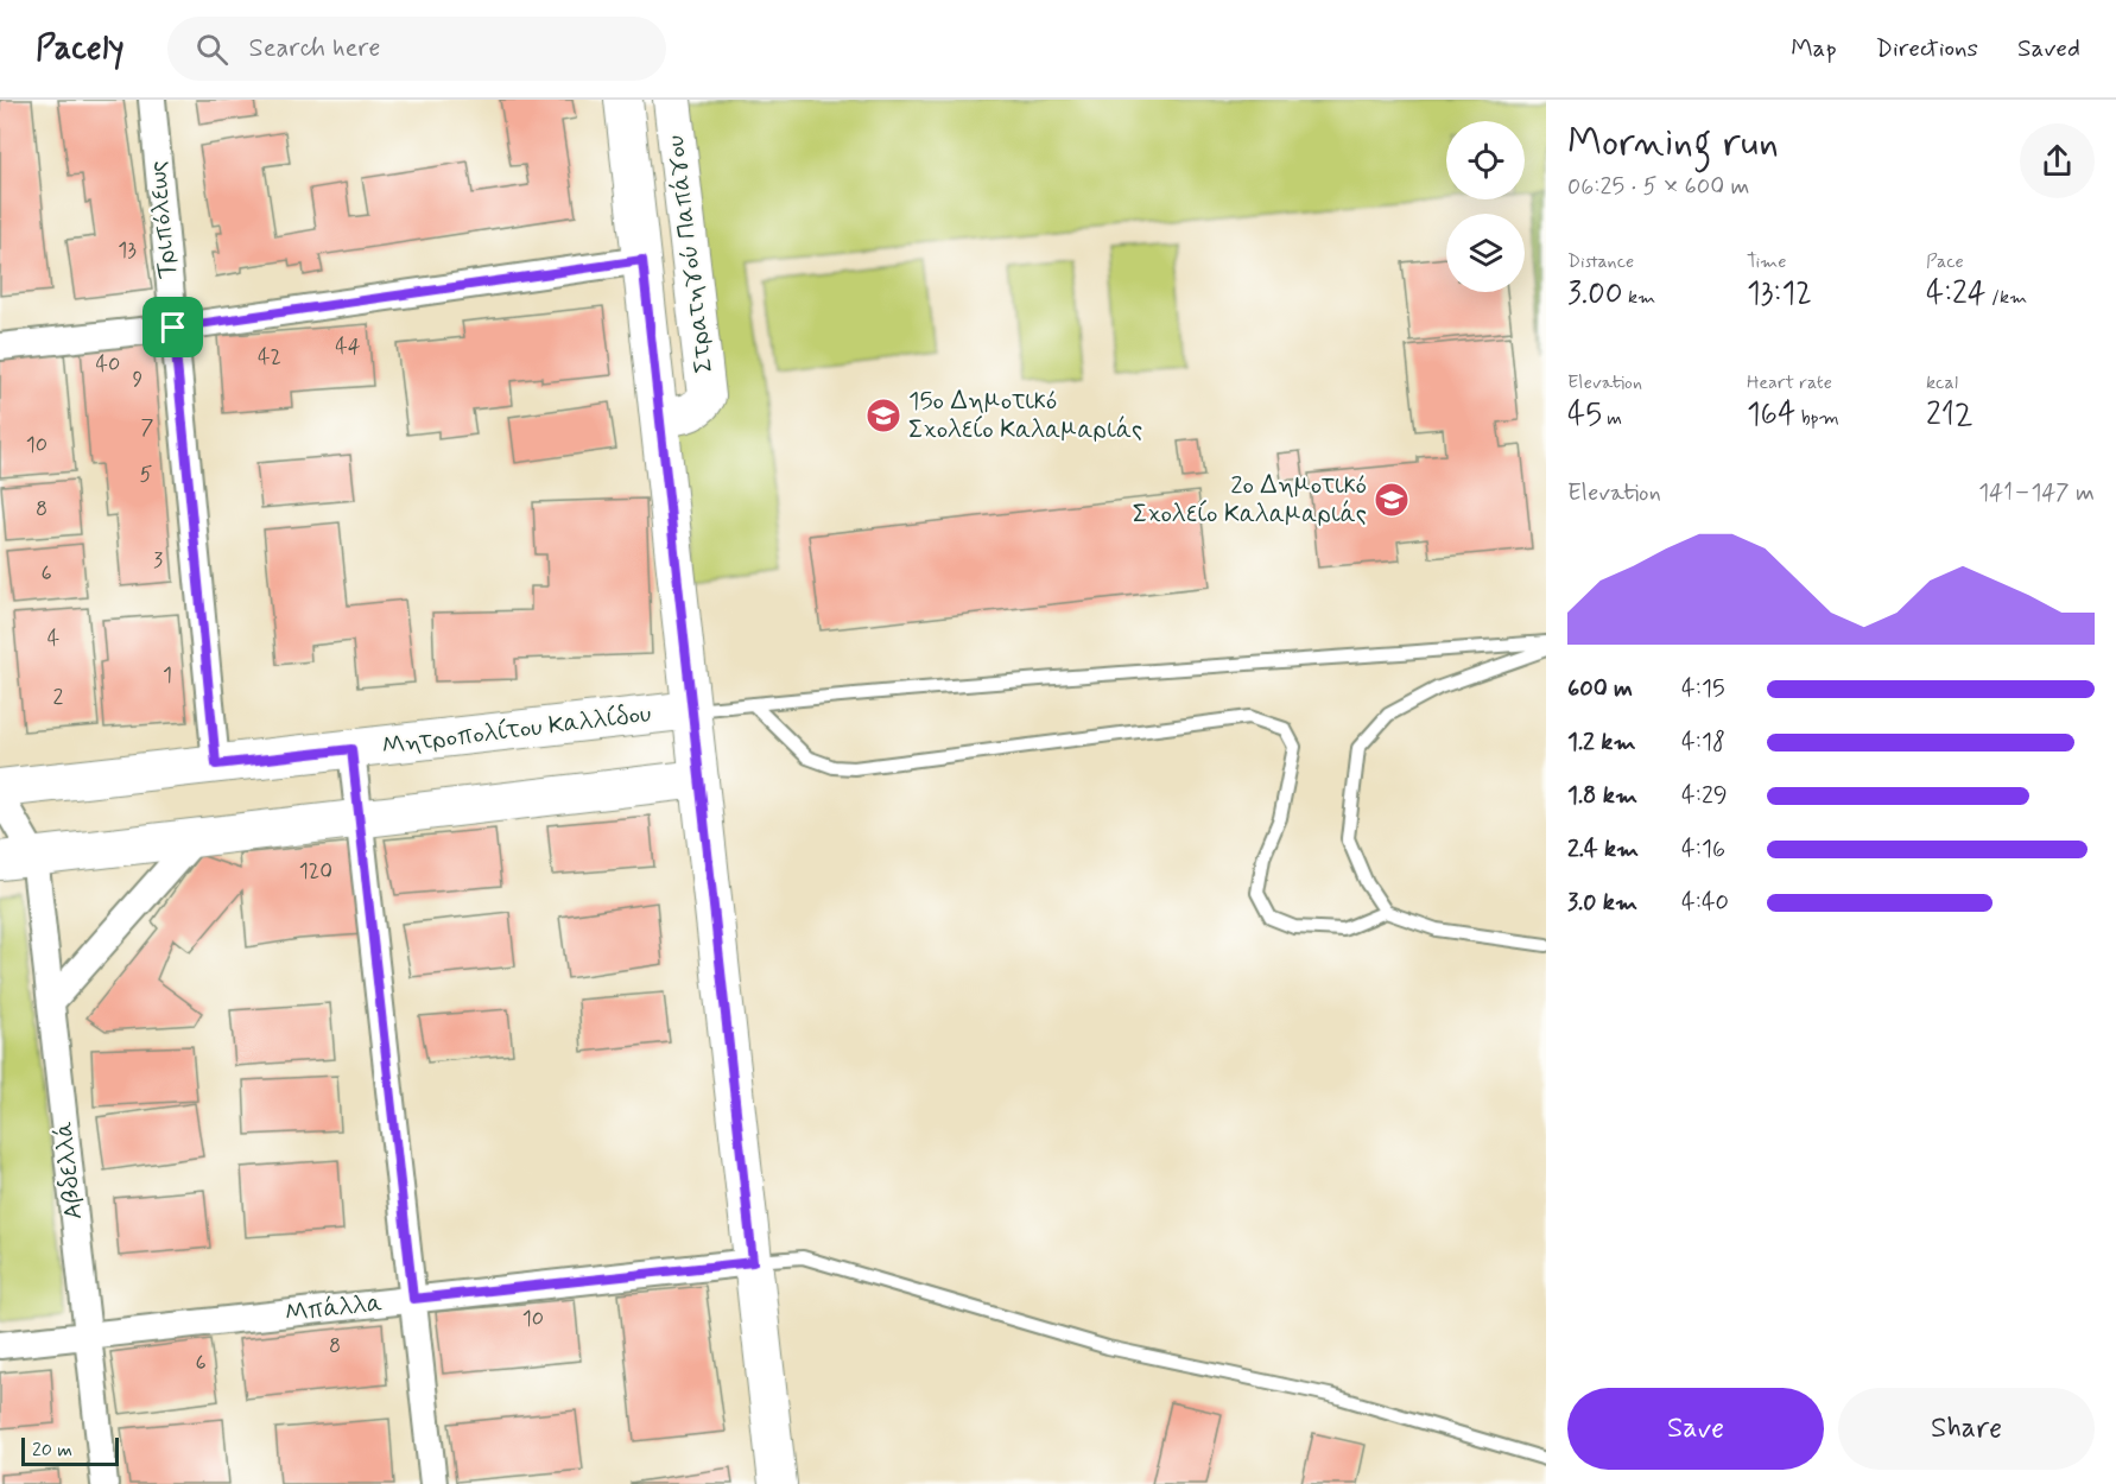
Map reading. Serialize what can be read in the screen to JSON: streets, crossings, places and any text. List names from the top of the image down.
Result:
{
  "streets": {
    "street": [
      "Τριπόλεως",
      "Στρατηγού Παπάγου",
      "Μητροπολίτου Καλλίδου",
      "Αβδελλά",
      "Μπάλλα"
    ]
  },
  "crossings": [
    ["Τριπόλεως", "Μητροπολίτου Καλλίδου"],
    ["Στρατηγού Παπάγου", "Μητροπολίτου Καλλίδου"],
    ["Στρατηγού Παπάγου", "Μπάλλα"],
    ["Αβδελλά", "Μπάλλα"]
  ],
  "places": {
    "school or university": ["15ο Δημοτικό Σχολείο Καλαμαριάς", "2ο Δημοτικό Σχολείο Καλαμαριάς"]
  },
  "house_numbers": [
    "13",
    "44",
    "42",
    "40",
    "9",
    "7",
    "10",
    "5",
    "8",
    "3",
    "6",
    "4",
    "1",
    "2",
    "120",
    "10",
    "8",
    "6"
  ],
  "scale_bar": "20 m",
  "page": {
    "header": "Pacely",
    "search": "Search here",
    "nav": ["Map", "Directions", "Saved"],
    "heading": ["Morning run", "06:25 · 5 × 600 m"],
    "stats": [
      ["Distance", "3.00 km"],
      ["Time", "13:12"],
      ["Pace", "4:24 /km"],
      ["Elevation", "45 m"],
      ["Heart rate", "164 bpm"],
      ["kcal", "212"]
    ],
    "chart": ["Elevation", "141–147 m"],
    "list": [
      {
        "name": "600 m",
        "note": "4:15"
      },
      {
        "name": "1.2 km",
        "note": "4:18"
      },
      {
        "name": "1.8 km",
        "note": "4:29"
      },
      {
        "name": "2.4 km",
        "note": "4:16"
      },
      {
        "name": "3.0 km",
        "note": "4:40"
      }
    ],
    "buttons": ["Save", "Share"],
    "scale": "20 m"
  }
}
